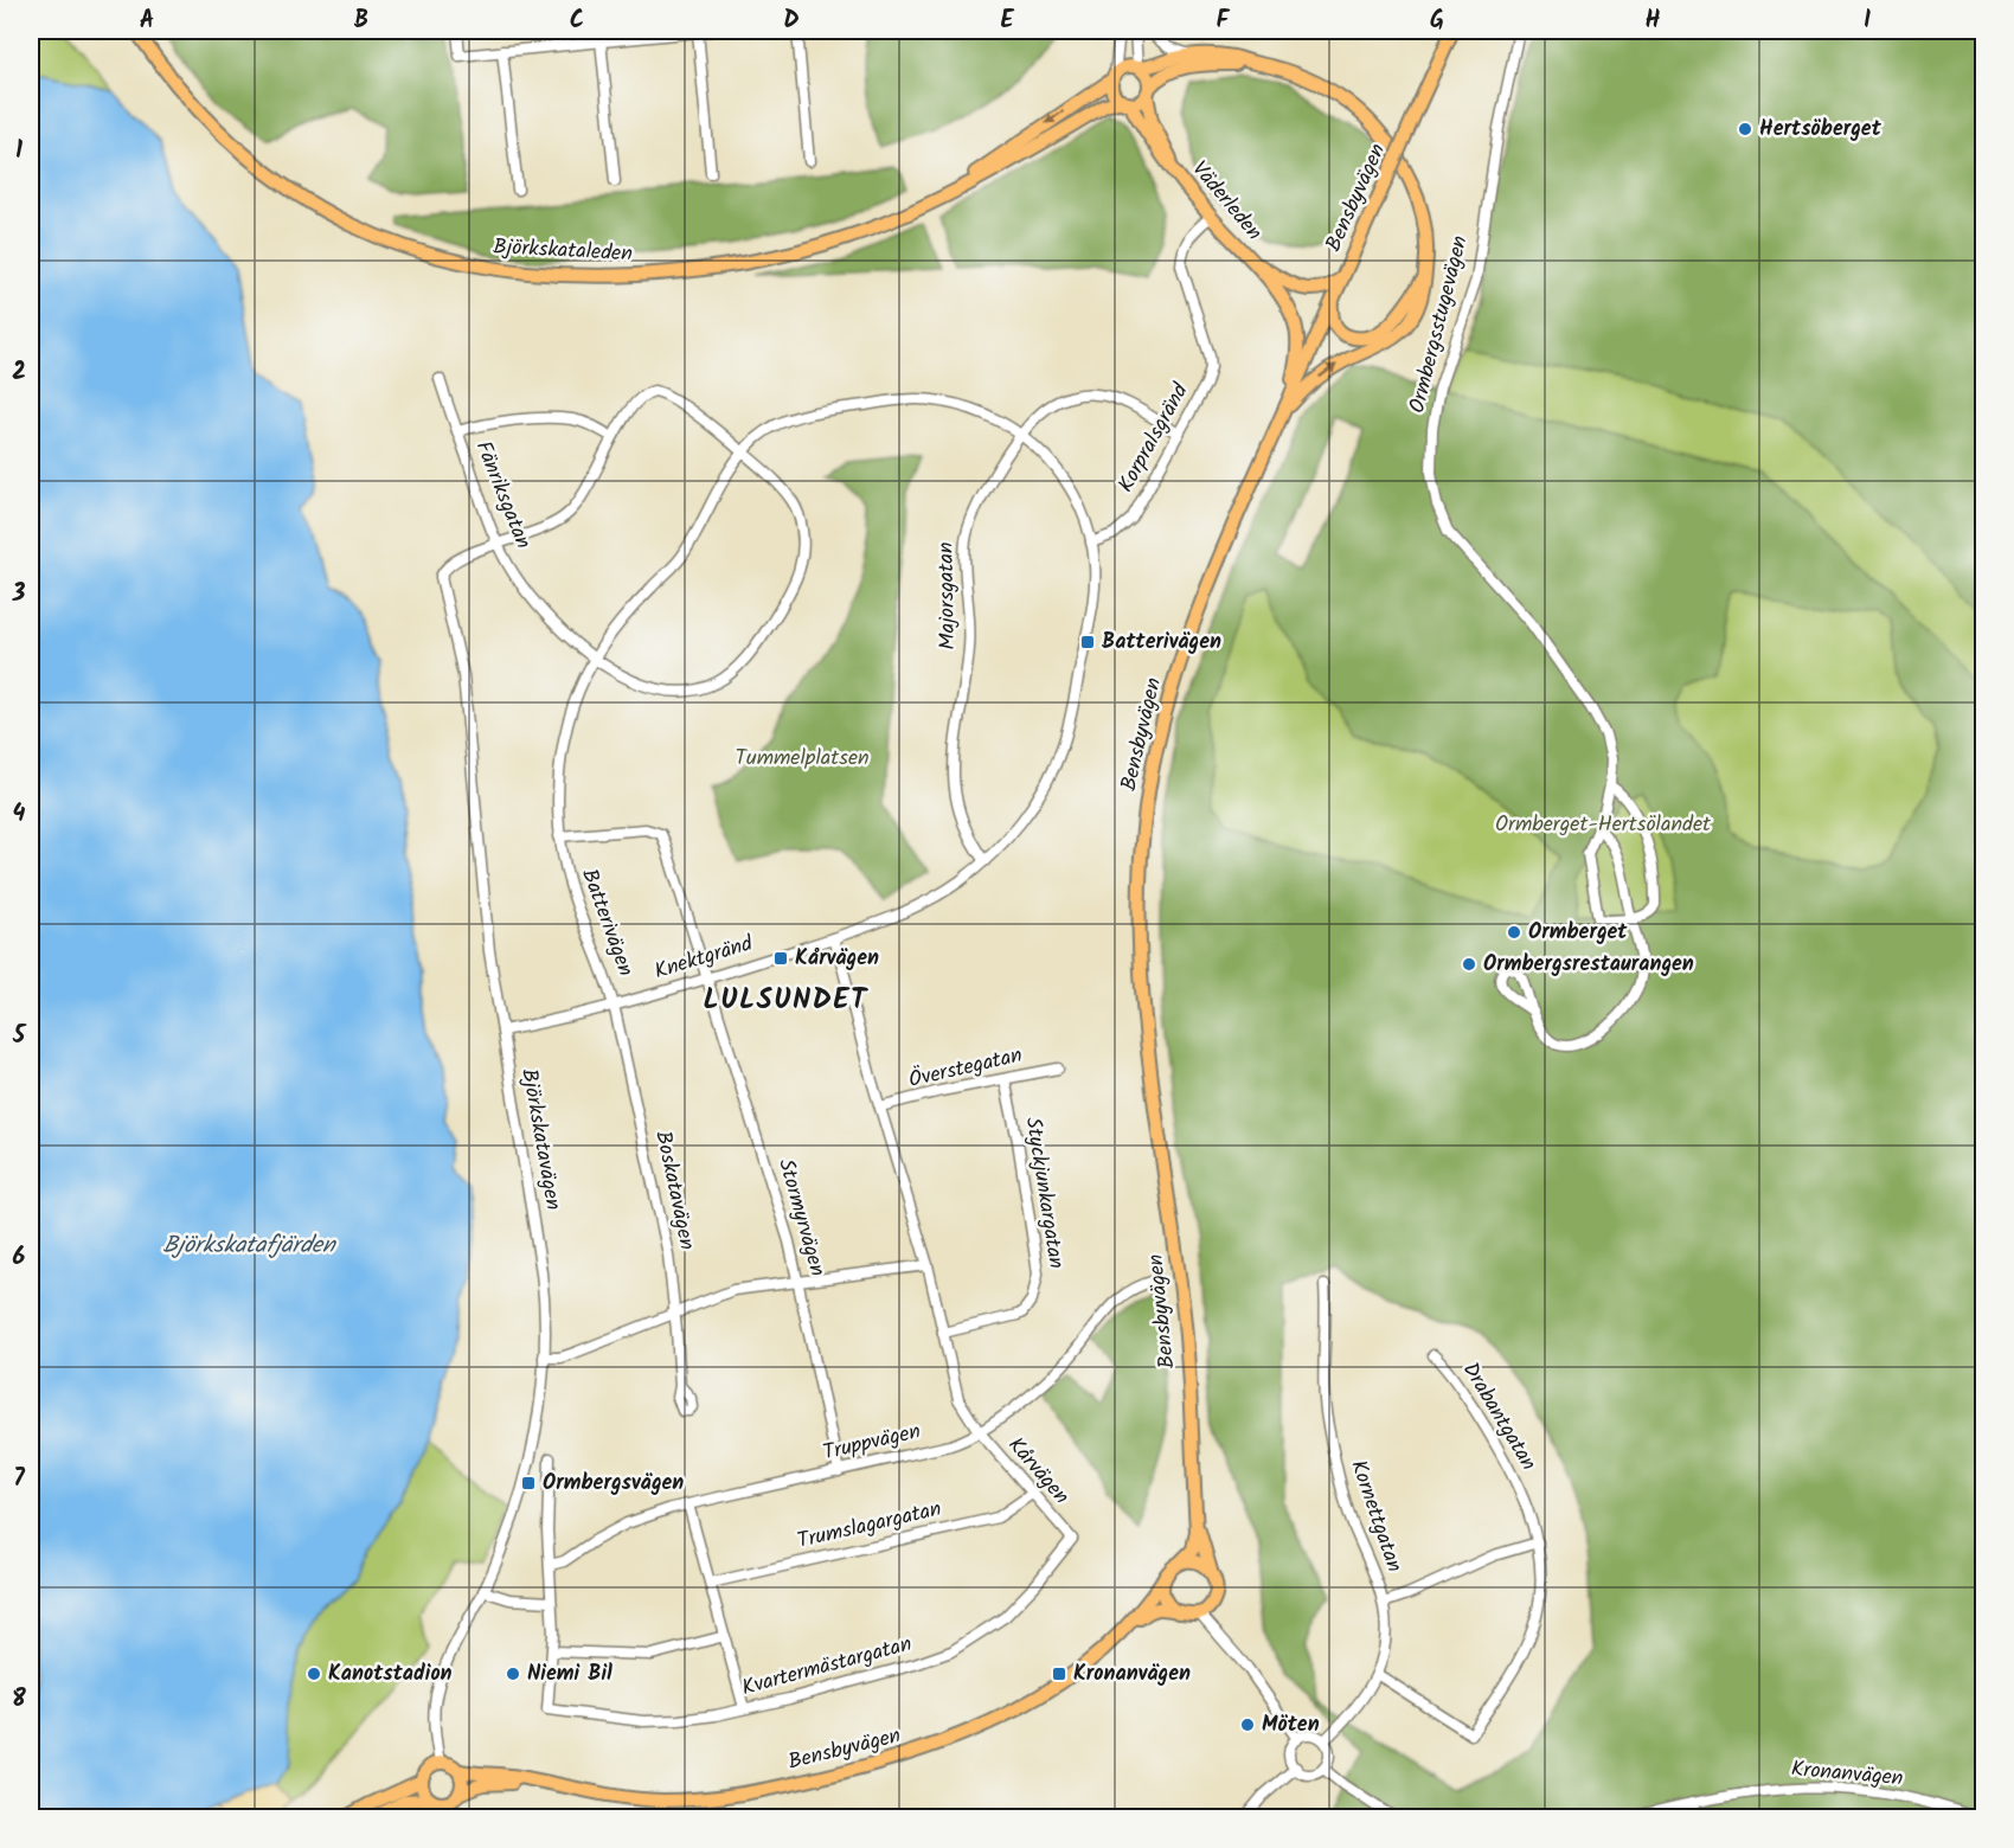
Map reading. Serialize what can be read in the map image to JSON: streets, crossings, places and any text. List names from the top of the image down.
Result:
{
  "streets": {
    "main road": ["Bensbyvägen", "Väderleden", "Björkskataleden"],
    "street": [
      "Ormbergsstugevägen",
      "Korpralsgränd",
      "Fänriksgatan",
      "Majorsgatan",
      "Batterivägen",
      "Knektgränd",
      "Överstegatan",
      "Björkskatavägen",
      "Boskatavägen",
      "Styckjunkargatan",
      "Stormyrvägen",
      "Drabantgatan",
      "Truppvägen",
      "Kårvägen",
      "Kornettgatan",
      "Trumslagargatan",
      "Kvartermästargatan",
      "Kronanvägen"
    ]
  },
  "crossings": [
    ["Bensbyvägen", "Väderleden"],
    ["Bensbyvägen", "Björkskatavägen"],
    ["Väderleden", "Björkskataleden"],
    ["Väderleden", "Korpralsgränd"],
    ["Korpralsgränd", "Majorsgatan"],
    ["Korpralsgränd", "Batterivägen"],
    ["Fänriksgatan", "Batterivägen"],
    ["Fänriksgatan", "Björkskatavägen"],
    ["Majorsgatan", "Batterivägen"],
    ["Batterivägen", "Knektgränd"],
    ["Batterivägen", "Boskatavägen"],
    ["Batterivägen", "Stormyrvägen"],
    ["Batterivägen", "Kårvägen"],
    ["Knektgränd", "Björkskatavägen"],
    ["Knektgränd", "Boskatavägen"],
    ["Knektgränd", "Stormyrvägen"],
    ["Knektgränd", "Kårvägen"],
    ["Överstegatan", "Styckjunkargatan"],
    ["Överstegatan", "Kårvägen"],
    ["Styckjunkargatan", "Kårvägen"],
    ["Stormyrvägen", "Truppvägen"],
    ["Drabantgatan", "Kornettgatan"],
    ["Truppvägen", "Kårvägen"],
    ["Kårvägen", "Trumslagargatan"],
    ["Kårvägen", "Kvartermästargatan"]
  ],
  "districts": ["LULSUNDET"],
  "water": ["Björkskatafjärden"],
  "parks": ["Tummelplatsen", "Ormberget-Hertsölandet"],
  "places": {
    "other": [
      "Hertsöberget",
      "Ormberget",
      "Ormbergsrestaurangen",
      "Kanotstadion",
      "Niemi Bil",
      "Möten"
    ],
    "transit": [
      "Batterivägen",
      "Kårvägen",
      "Ormbergsvägen",
      "Kronanvägen"
    ]
  },
  "grid": {
    "columns": [
      "A",
      "B",
      "C",
      "D",
      "E",
      "F",
      "G",
      "H",
      "I"
    ],
    "rows": [
      "1",
      "2",
      "3",
      "4",
      "5",
      "6",
      "7",
      "8"
    ]
  }
}
